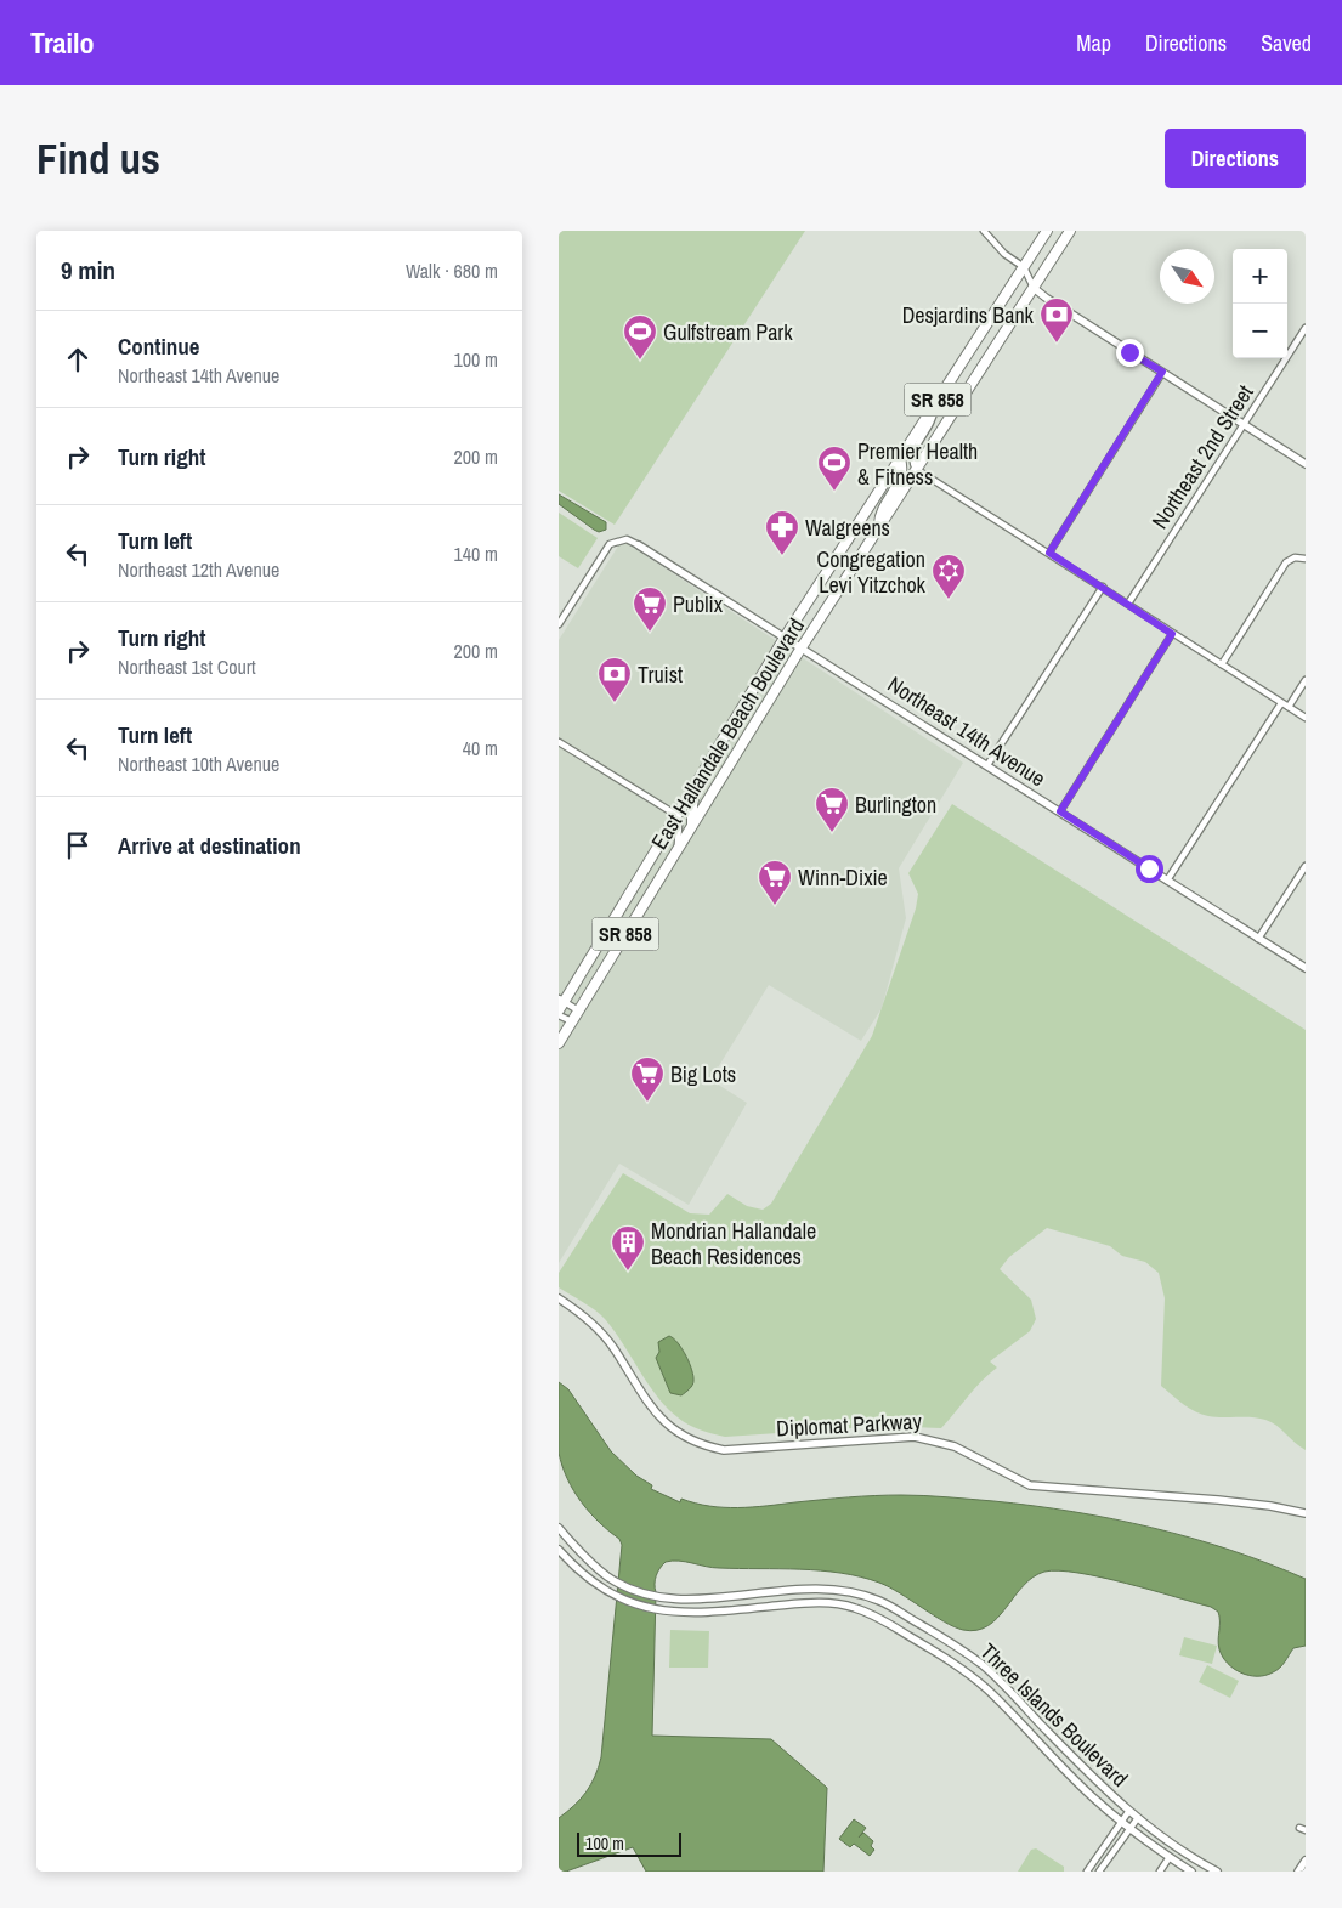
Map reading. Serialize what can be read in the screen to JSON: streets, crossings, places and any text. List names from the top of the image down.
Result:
{
  "streets": {
    "main road": ["SR 858", "East Hallandale Beach Boulevard"],
    "street": [
      "Northeast 2nd Street",
      "Northeast 14th Avenue",
      "Diplomat Parkway",
      "Three Islands Boulevard"
    ]
  },
  "crossings": [
    ["Northeast 14th Avenue", "East Hallandale Beach Boulevard"]
  ],
  "places": {
    "bank": ["Desjardins Bank", "Truist"],
    "sports": ["Gulfstream Park", "Premier Health & Fitness"],
    "pharmacy": ["Walgreens"],
    "synagogue": ["Congregation Levi Yitzchok"],
    "supermarket": [
      "Publix",
      "Burlington",
      "Winn-Dixie",
      "Big Lots"
    ],
    "building": ["Mondrian Hallandale Beach Residences"]
  },
  "scale_bar": "100 m",
  "north": "bottom right",
  "page": {
    "header": "Trailo",
    "nav": ["Map", "Directions", "Saved"],
    "buttons": "Directions",
    "title": "Find us",
    "heading": ["9 min", "Walk · 680 m"],
    "map_buttons": ["+", "−"],
    "list": [
      ["Continue", "Northeast 14th Avenue", "100 m"],
      ["Turn right", "200 m"],
      ["Turn left", "Northeast 12th Avenue", "140 m"],
      ["Turn right", "Northeast 1st Court", "200 m"],
      ["Turn left", "Northeast 10th Avenue", "40 m"],
      "Arrive at destination"
    ],
    "scale": "100 m"
  }
}
